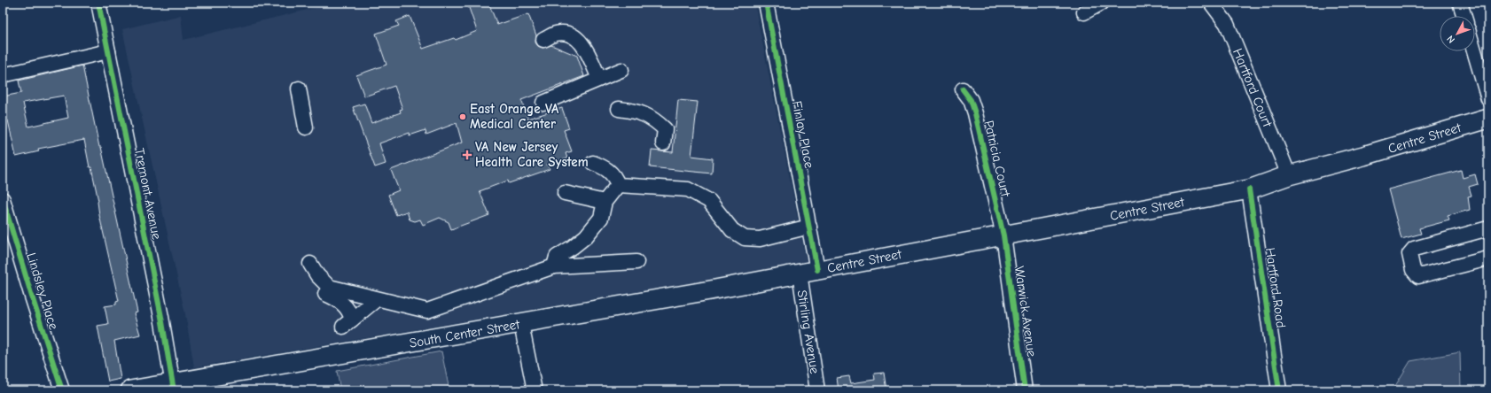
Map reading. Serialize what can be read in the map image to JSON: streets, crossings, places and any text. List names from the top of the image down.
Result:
{
  "streets": {
    "main road": ["Centre Street", "South Center Street"],
    "street": [
      "Hartford Court",
      "Finlay Place",
      "Patricia Court",
      "Tremont Avenue",
      "Hartford Road",
      "Lindsley Place",
      "Warwick Avenue",
      "Stirling Avenue"
    ]
  },
  "crossings": [
    ["Hartford Court", "Centre Street"],
    ["Finlay Place", "Centre Street"],
    ["Centre Street", "Patricia Court"],
    ["Centre Street", "Hartford Road"],
    ["Centre Street", "Warwick Avenue"],
    ["Centre Street", "Stirling Avenue"],
    ["Centre Street", "South Center Street"],
    ["Patricia Court", "Warwick Avenue"],
    ["Tremont Avenue", "South Center Street"],
    ["Stirling Avenue", "South Center Street"]
  ],
  "places": {
    "other": ["East Orange VA Medical Center"],
    "health": ["VA New Jersey Health Care System"]
  },
  "north": "bottom left"
}
